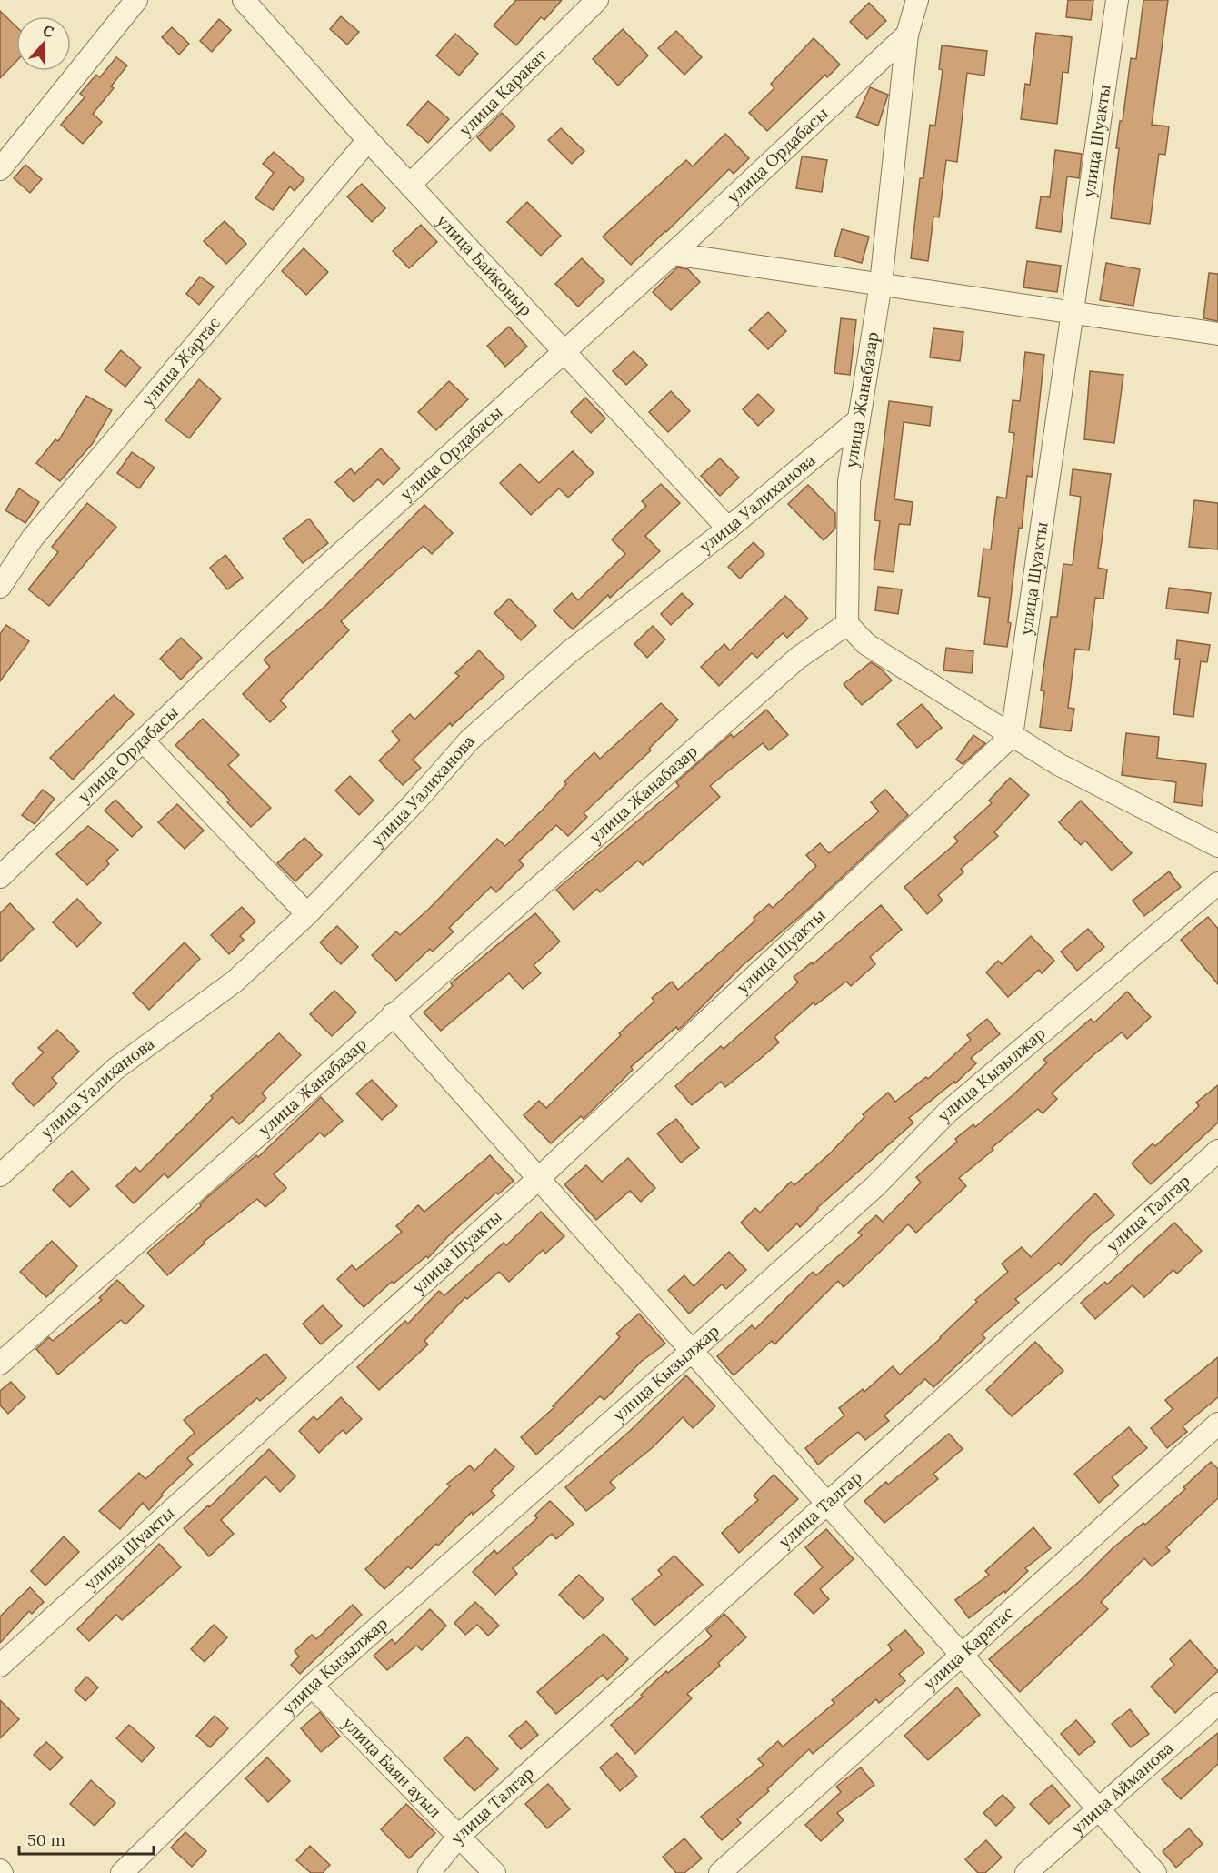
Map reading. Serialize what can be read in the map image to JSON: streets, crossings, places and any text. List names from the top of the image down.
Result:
{
  "streets": {
    "street": [
      "улица Каракат",
      "улица Шуакты",
      "улица Ордабасы",
      "улица Байконыр",
      "улица Жартас",
      "улица Жанабазар",
      "улица Уалиханова",
      "улица Кызылжар",
      "улица Талгар",
      "улица Каратас",
      "улица Баян ауыл",
      "улица Айманова"
    ]
  },
  "crossings": [
    ["улица Каракат", "улица Байконыр"],
    ["улица Ордабасы", "улица Байконыр"],
    ["улица Ордабасы", "улица Жанабазар"],
    ["улица Байконыр", "улица Жартас"],
    ["улица Байконыр", "улица Уалиханова"],
    ["улица Жанабазар", "улица Уалиханова"],
    ["улица Кызылжар", "улица Баян ауыл"],
    ["улица Талгар", "улица Баян ауыл"]
  ],
  "scale_bar": "50 m",
  "north": "top"
}
